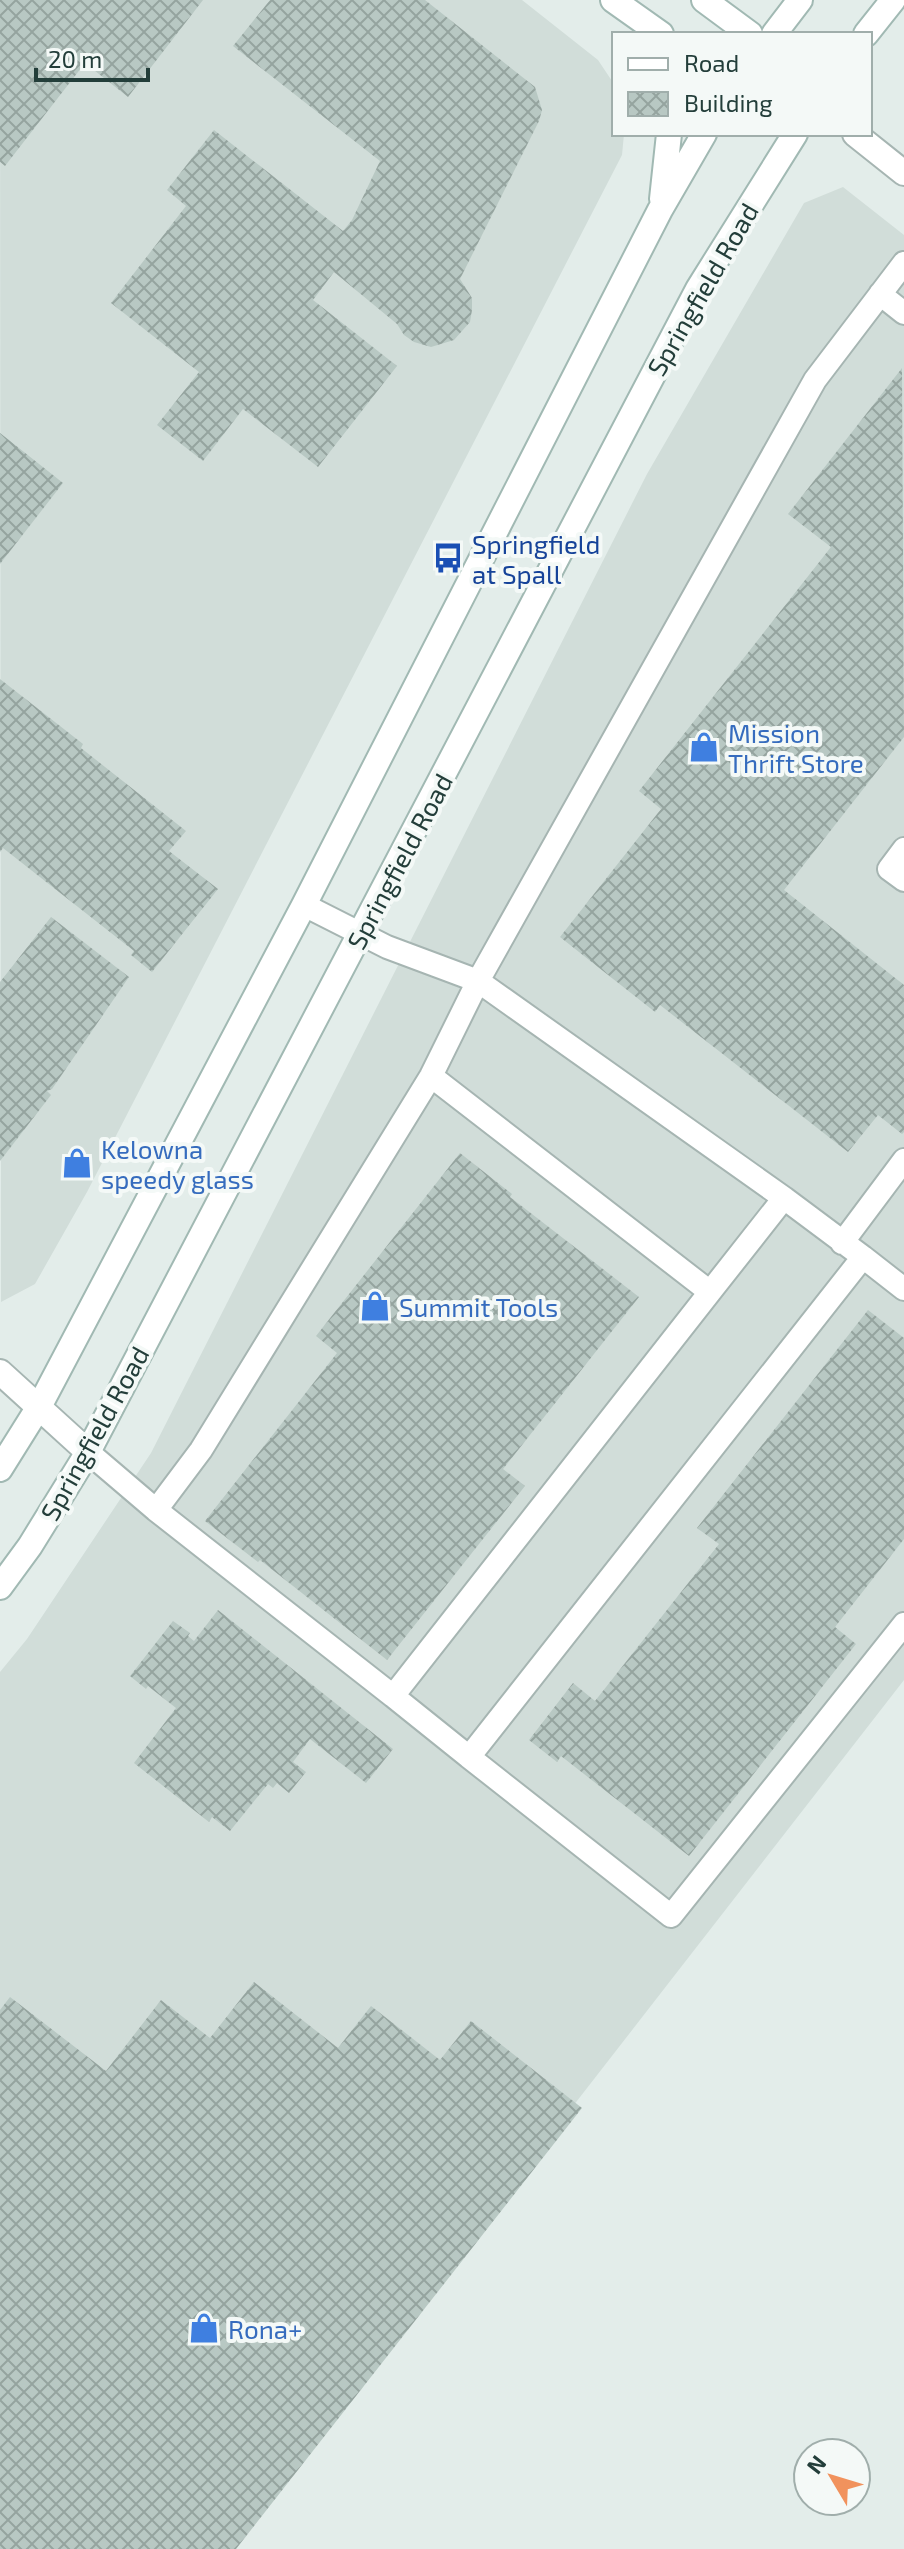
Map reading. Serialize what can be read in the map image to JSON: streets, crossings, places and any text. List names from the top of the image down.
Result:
{
  "streets": {
    "main road": ["Springfield Road"]
  },
  "places": {
    "bus stop": ["Springfield at Spall"],
    "shop": [
      "Mission Thrift Store",
      "Kelowna speedy glass",
      "Summit Tools",
      "Rona+"
    ]
  },
  "legend": ["Road", "Building"],
  "scale_bar": "20 m",
  "north": "top left"
}
